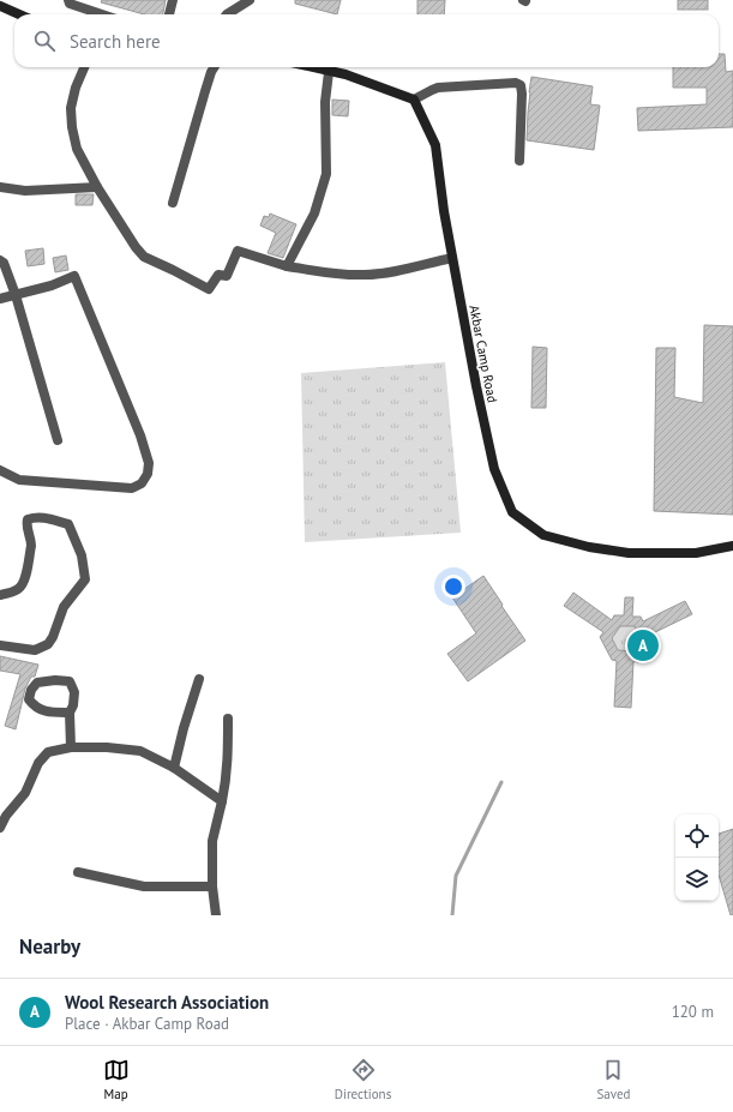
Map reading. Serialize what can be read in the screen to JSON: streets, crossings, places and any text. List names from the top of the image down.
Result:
{
  "streets": {
    "street": ["Akbar Camp Road"]
  },
  "page": {
    "search": "Search here",
    "pins": "A",
    "heading": "Nearby",
    "list": [
      {
        "mark": "A",
        "name": "Wool Research Association",
        "note": "Place · Akbar Camp Road",
        "value": "120 m"
      }
    ],
    "nav": ["Map", "Directions", "Saved"]
  }
}
